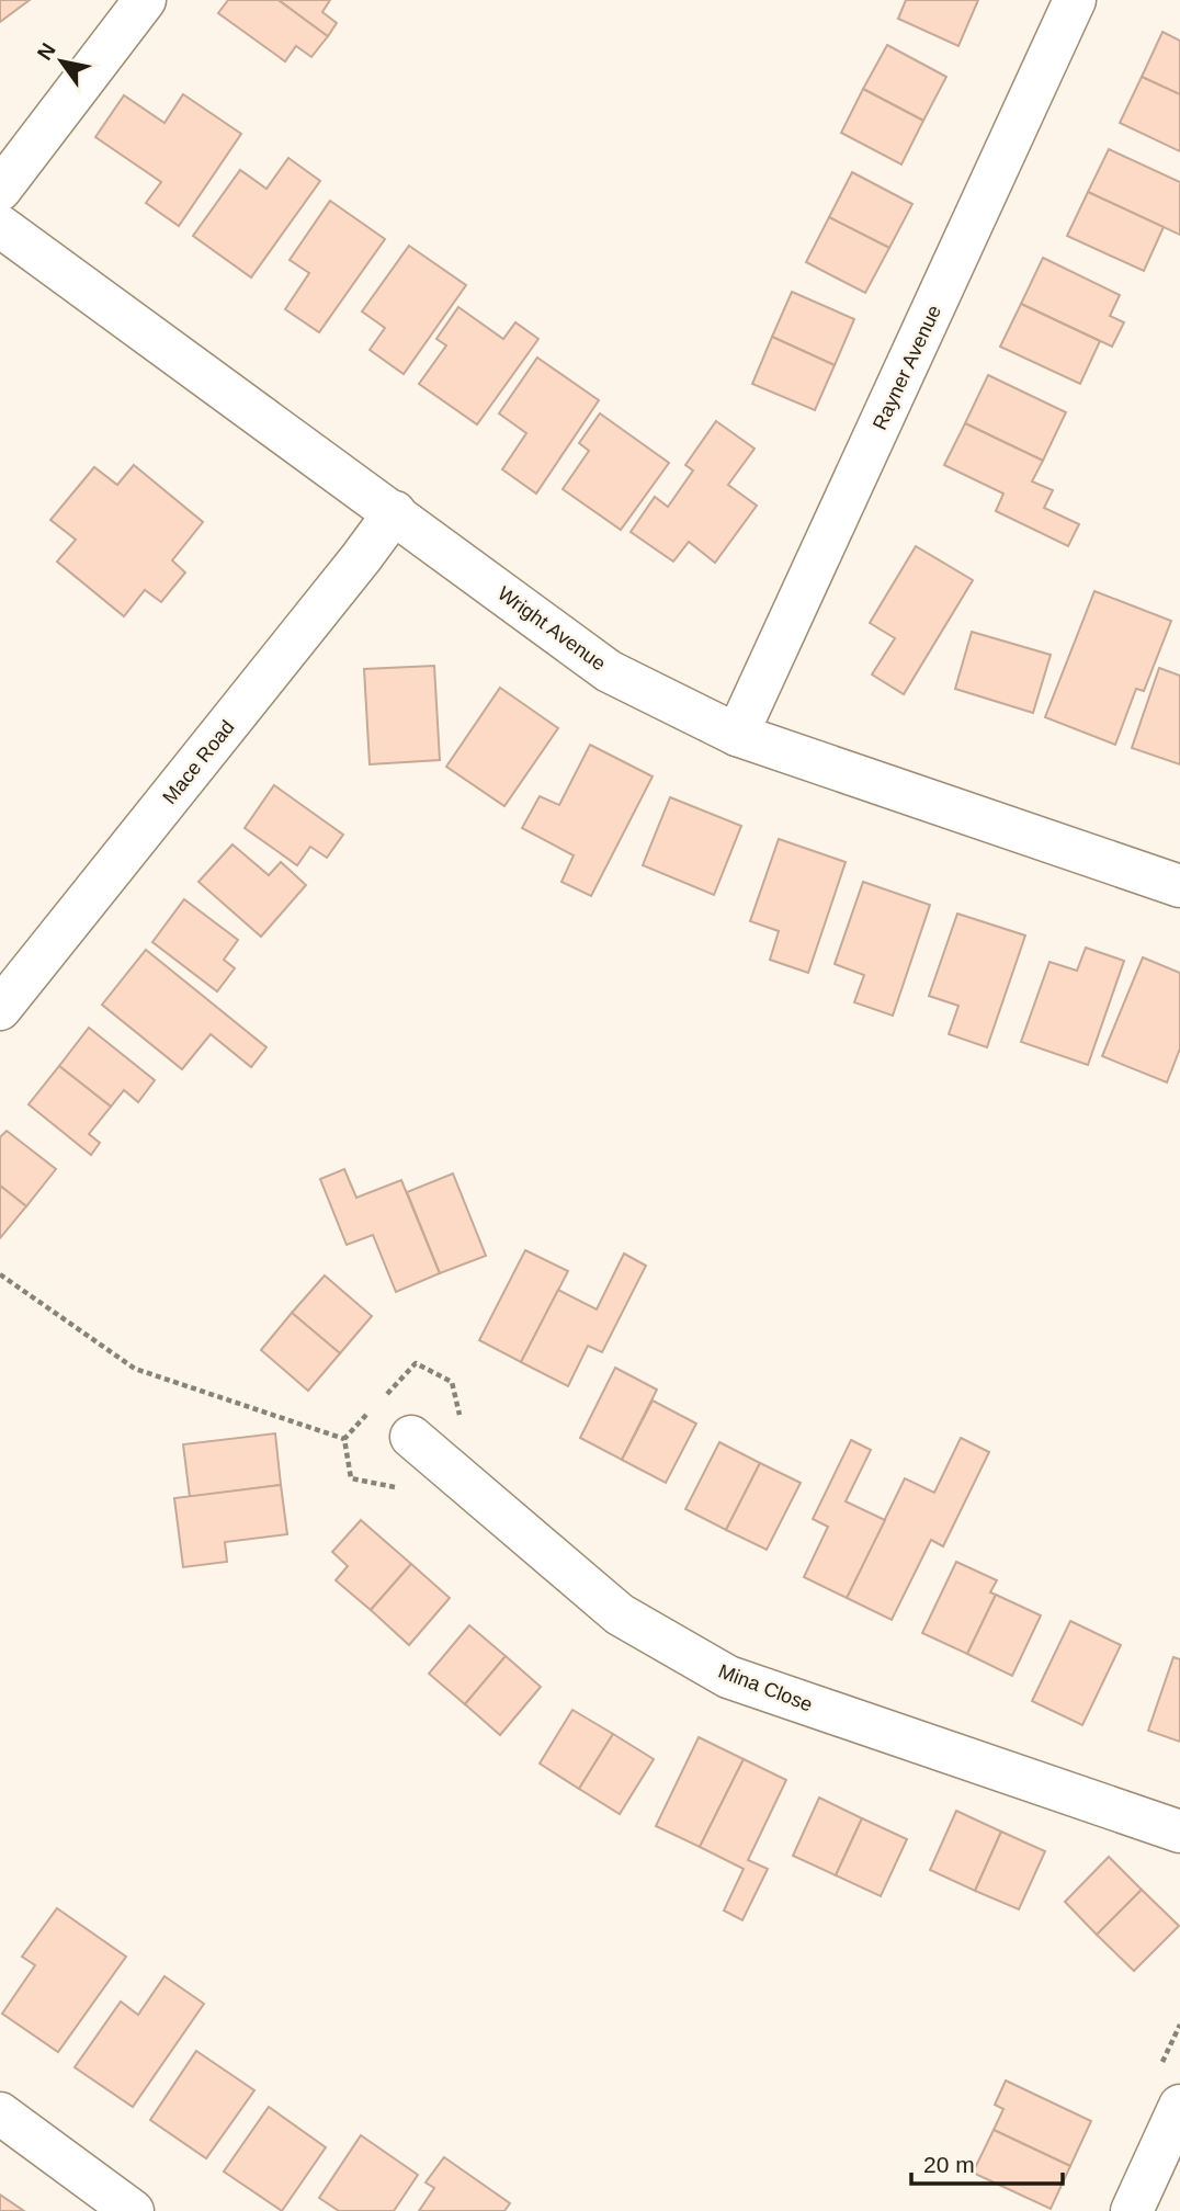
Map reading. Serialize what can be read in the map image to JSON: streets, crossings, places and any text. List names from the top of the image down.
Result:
{
  "streets": {
    "street": [
      "Rayner Avenue",
      "Wright Avenue",
      "Mace Road",
      "Mina Close"
    ]
  },
  "crossings": [
    ["Rayner Avenue", "Wright Avenue"],
    ["Wright Avenue", "Mace Road"]
  ],
  "scale_bar": "20 m",
  "north": "top left"
}
